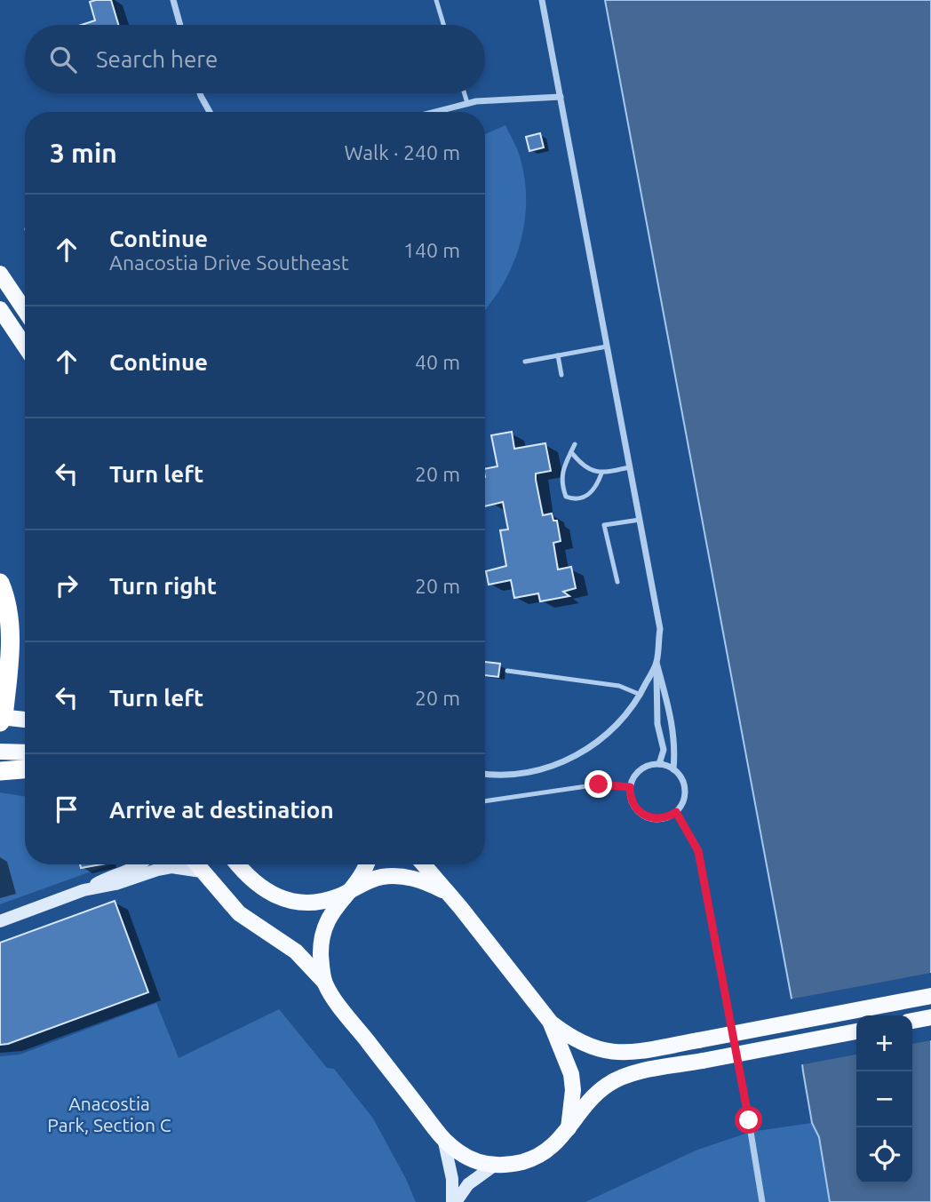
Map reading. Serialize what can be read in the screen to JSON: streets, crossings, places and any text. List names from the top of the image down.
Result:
{
  "parks": ["Anacostia Park, Section C"],
  "page": {
    "search": "Search here",
    "heading": ["3 min", "Walk · 240 m"],
    "list": [
      ["Continue", "Anacostia Drive Southeast", "140 m"],
      ["Continue", "40 m"],
      ["Turn left", "20 m"],
      ["Turn right", "20 m"],
      ["Turn left", "20 m"],
      "Arrive at destination"
    ],
    "map_buttons": ["+", "−"]
  }
}
